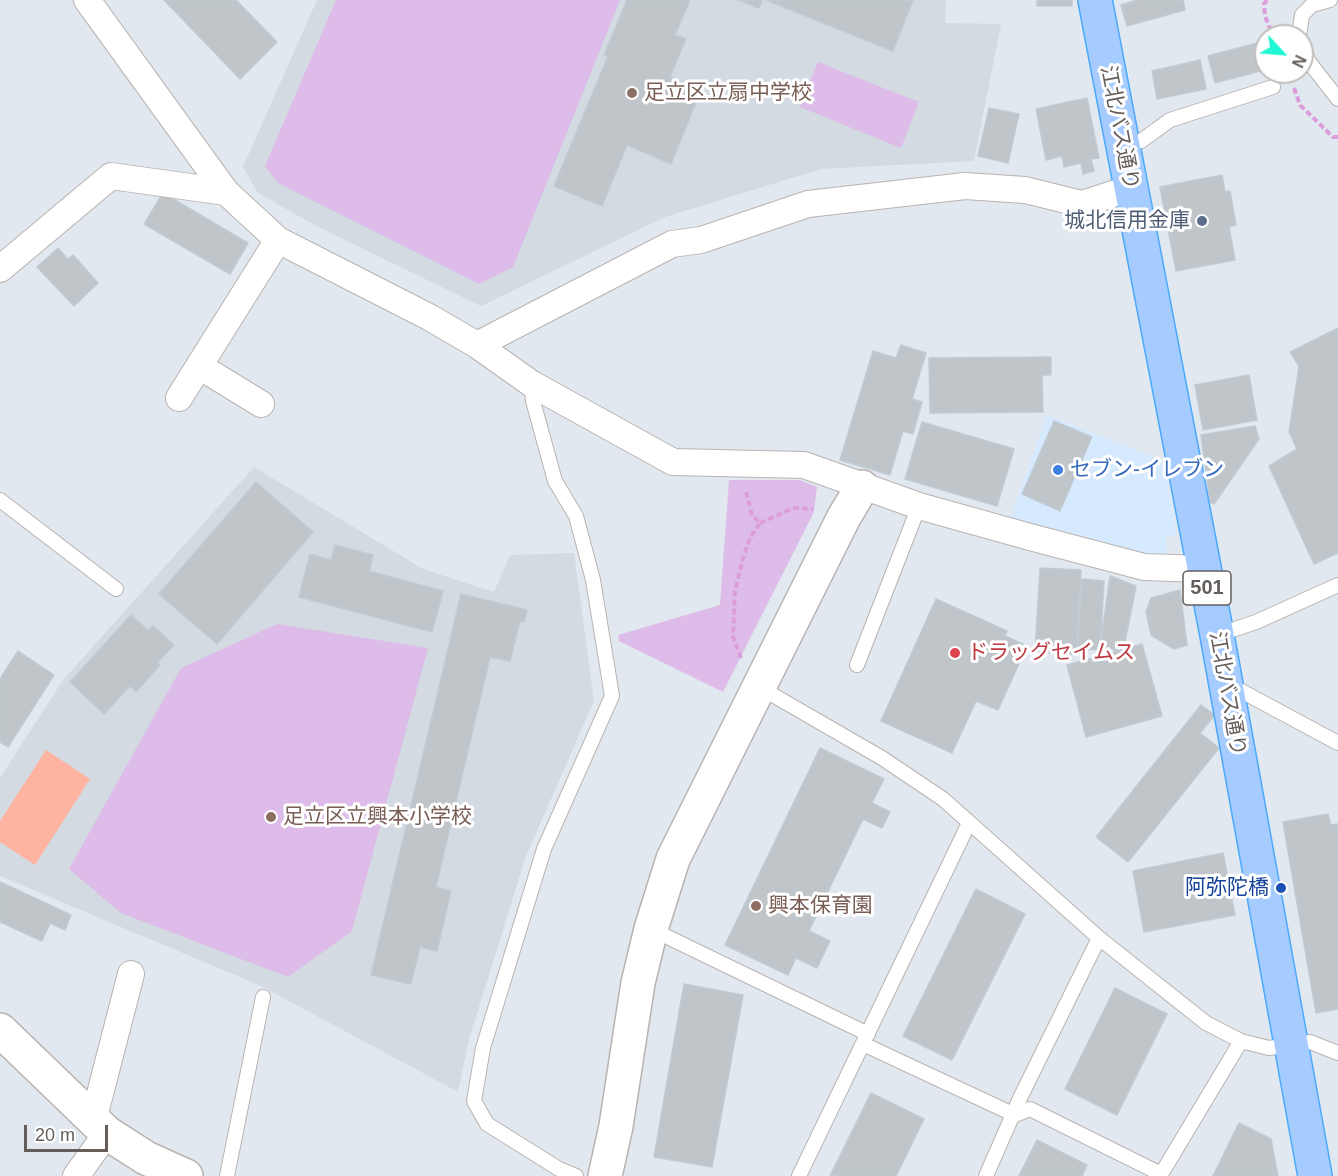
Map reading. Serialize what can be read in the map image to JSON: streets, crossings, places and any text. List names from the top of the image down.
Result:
{
  "streets": {
    "main road": ["江北バス通り", "501"]
  },
  "places": [
    "足立区立扇中学校",
    "城北信用金庫",
    "セブン-イレブン",
    "ドラッグセイムス",
    "足立区立興本小学校",
    "阿弥陀橋",
    "興本保育園"
  ],
  "scale_bar": "20 m",
  "north": "bottom right"
}
